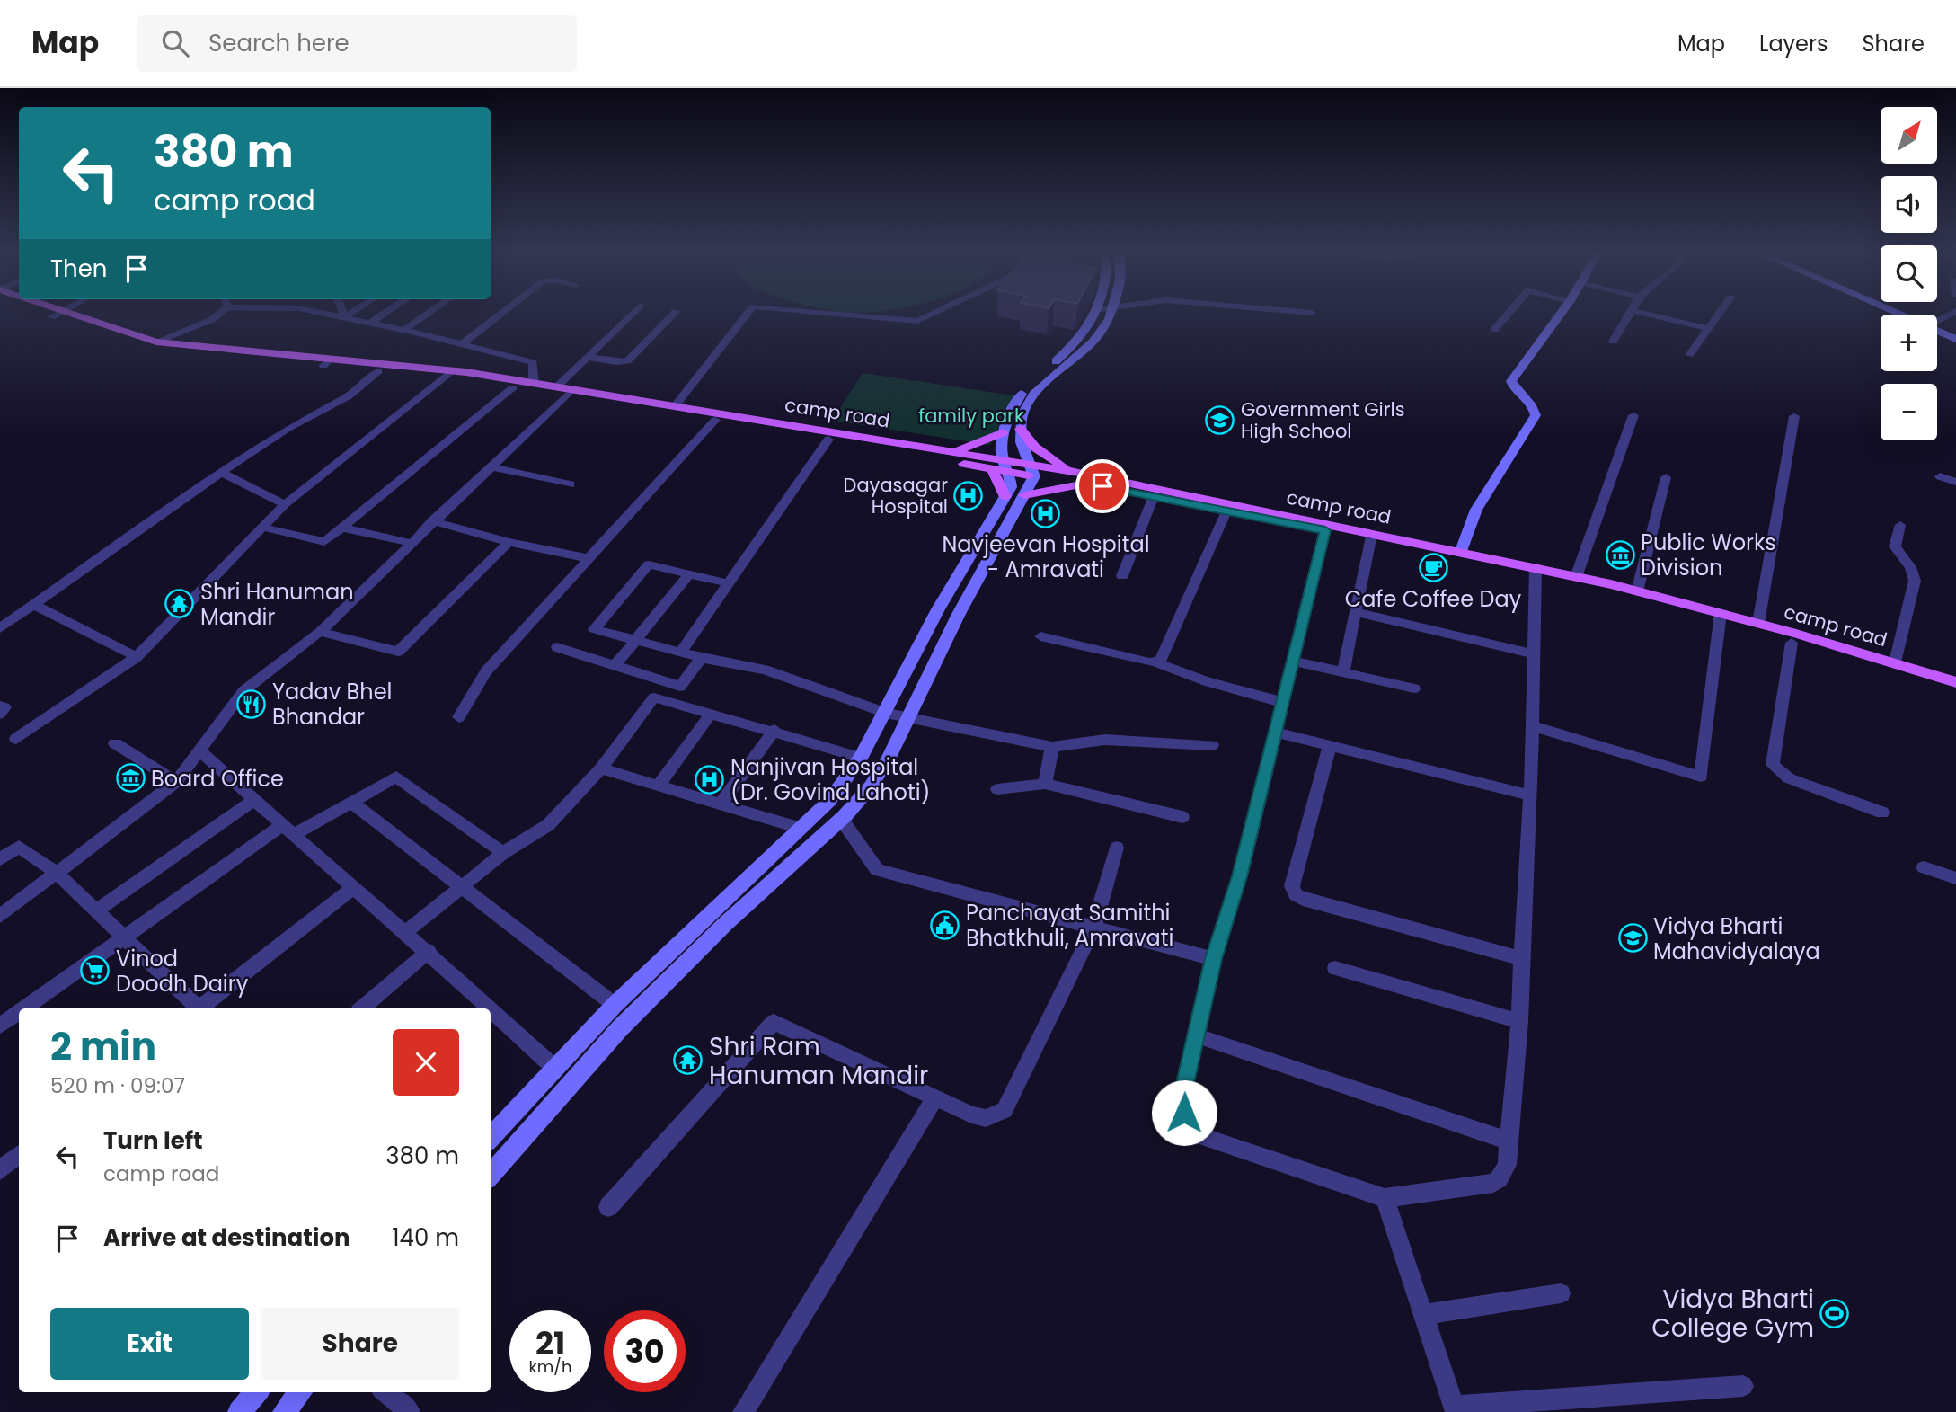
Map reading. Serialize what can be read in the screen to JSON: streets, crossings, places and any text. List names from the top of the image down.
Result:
{
  "streets": {
    "main road": ["camp road"]
  },
  "parks": ["family park"],
  "places": {
    "school or university": ["Government Girls High School", "Vidya Bharti Mahavidyalaya"],
    "hospital": ["Dayasagar Hospital", "Navjeevan Hospital - Amravati", "Nanjivan Hospital (Dr. Govind Lahoti)"],
    "museum": ["Public Works Division", "Board Office"],
    "cafe": ["Cafe Coffee Day"],
    "temple": ["Shri Hanuman Mandir", "Shri Ram Hanuman Mandir"],
    "restaurant": ["Yadav Bhel Bhandar"],
    "public building": ["Panchayat Samithi Bhatkhuli, Amravati"],
    "supermarket": ["Vinod Doodh Dairy"],
    "sports": ["Vidya Bharti College Gym"]
  },
  "north": "top right",
  "page": {
    "header": "Map",
    "search": "Search here",
    "nav": ["Map", "Layers", "Share"],
    "map_buttons": ["+", "−"],
    "turn": ["380 m", "camp road"],
    "then": "Then",
    "heading": ["2 min", "520 m · 09:07"],
    "list": [
      {
        "name": "Turn left",
        "note": "camp road",
        "value": "380 m"
      },
      {
        "name": "Arrive at destination",
        "value": "140 m"
      }
    ],
    "buttons": ["Exit", "Share"],
    "speed": "21 km/h",
    "limit": "30"
  }
}
